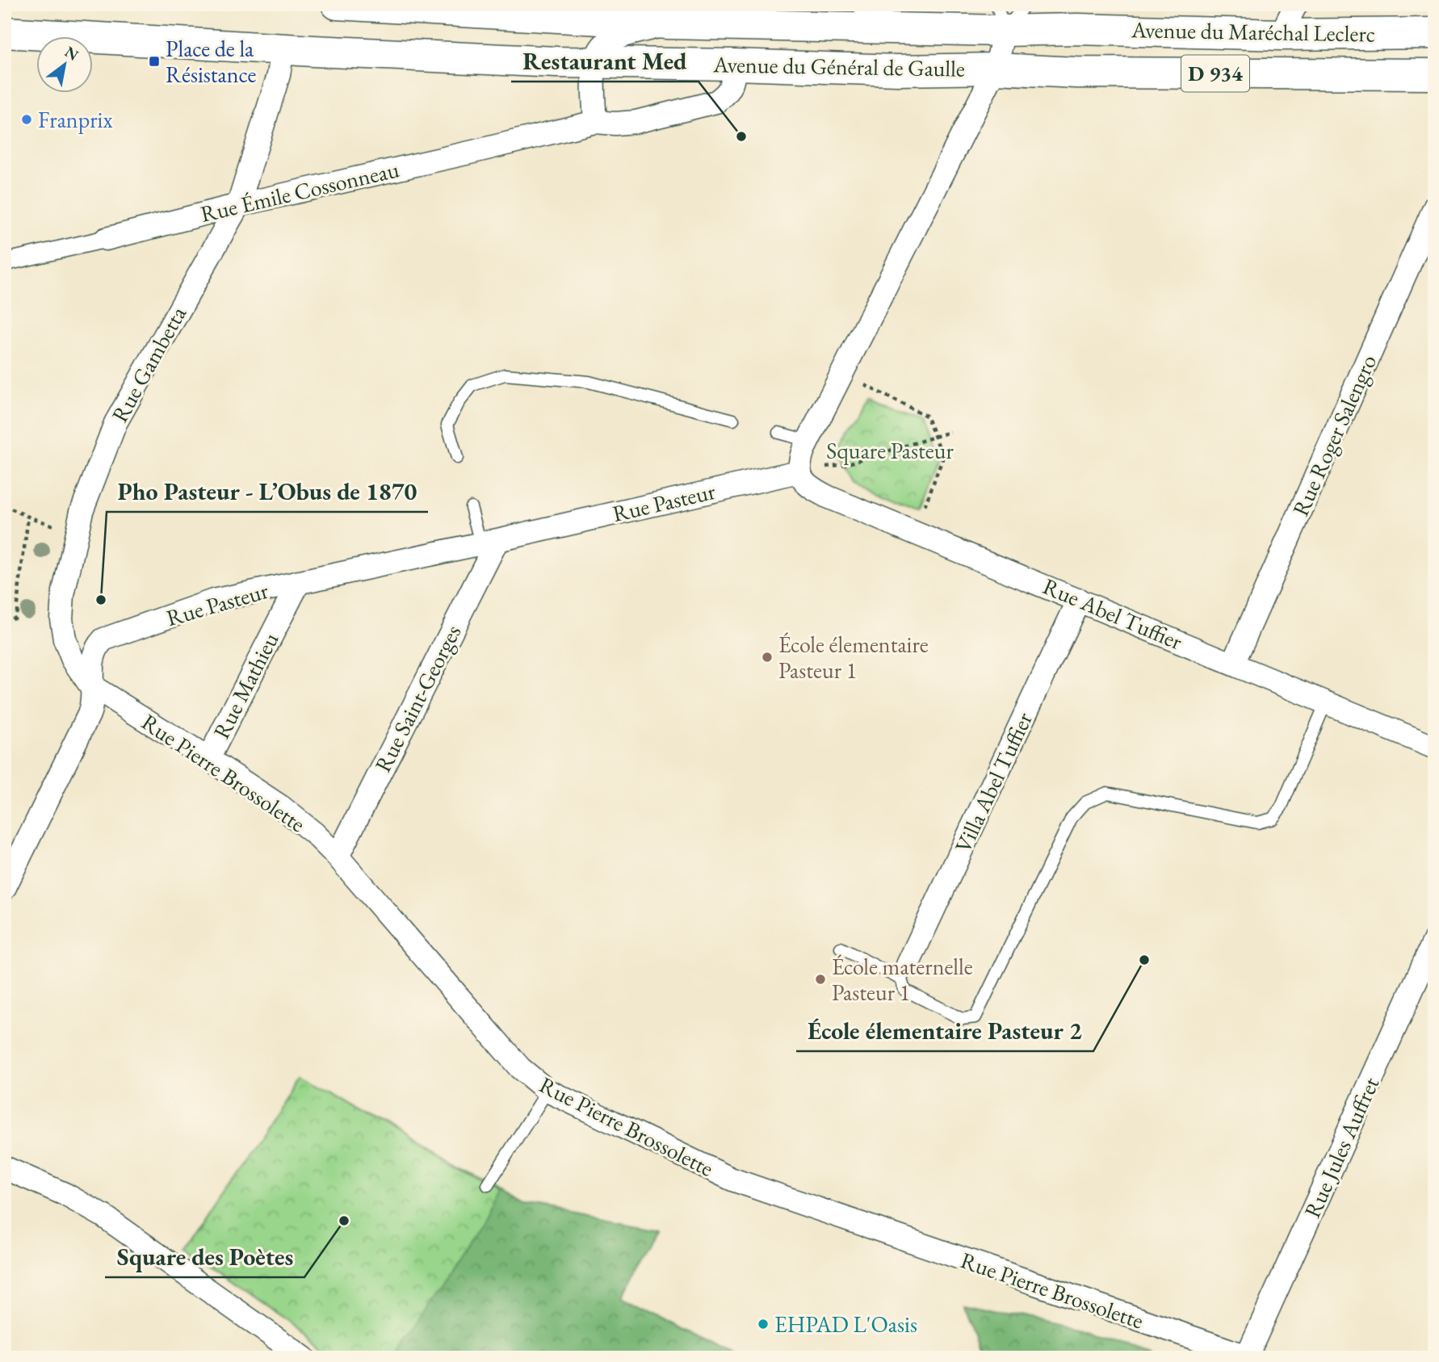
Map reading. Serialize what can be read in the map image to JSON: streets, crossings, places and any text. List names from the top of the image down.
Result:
{
  "streets": {
    "main road": ["Avenue du Maréchal Leclerc", "Avenue du Général de Gaulle", "D 934"],
    "street": [
      "Rue Émile Cossonneau",
      "Rue Gambetta",
      "Rue Roger Salengro",
      "Rue Pasteur",
      "Rue Abel Tuffier",
      "Rue Mathieu",
      "Rue Saint-Georges",
      "Rue Pierre Brossolette",
      "Villa Abel Tuffier",
      "Rue Jules Auffret"
    ]
  },
  "crossings": [
    ["Avenue du Maréchal Leclerc", "Avenue du Général de Gaulle"],
    ["Avenue du Général de Gaulle", "Rue Émile Cossonneau"],
    ["Avenue du Général de Gaulle", "Rue Gambetta"],
    ["Rue Émile Cossonneau", "Rue Gambetta"],
    ["Rue Gambetta", "Rue Pasteur"],
    ["Rue Gambetta", "Rue Pierre Brossolette"],
    ["Rue Roger Salengro", "Rue Abel Tuffier"],
    ["Rue Pasteur", "Rue Abel Tuffier"],
    ["Rue Pasteur", "Rue Mathieu"],
    ["Rue Pasteur", "Rue Saint-Georges"],
    ["Rue Pasteur", "Rue Pierre Brossolette"],
    ["Rue Abel Tuffier", "Villa Abel Tuffier"],
    ["Rue Mathieu", "Rue Pierre Brossolette"],
    ["Rue Saint-Georges", "Rue Pierre Brossolette"],
    ["Rue Pierre Brossolette", "Rue Jules Auffret"]
  ],
  "parks": ["Square Pasteur"],
  "places": {
    "transit": ["Place de la Résistance"],
    "other": [
      "Franprix",
      "Restaurant Med",
      "Pho Pasteur - L’Obus de 1870",
      "École élementaire Pasteur 1",
      "École élementaire Pasteur 2",
      "École maternelle Pasteur 1",
      "Square des Poètes",
      "EHPAD L'Oasis"
    ]
  },
  "north": "top right"
}
